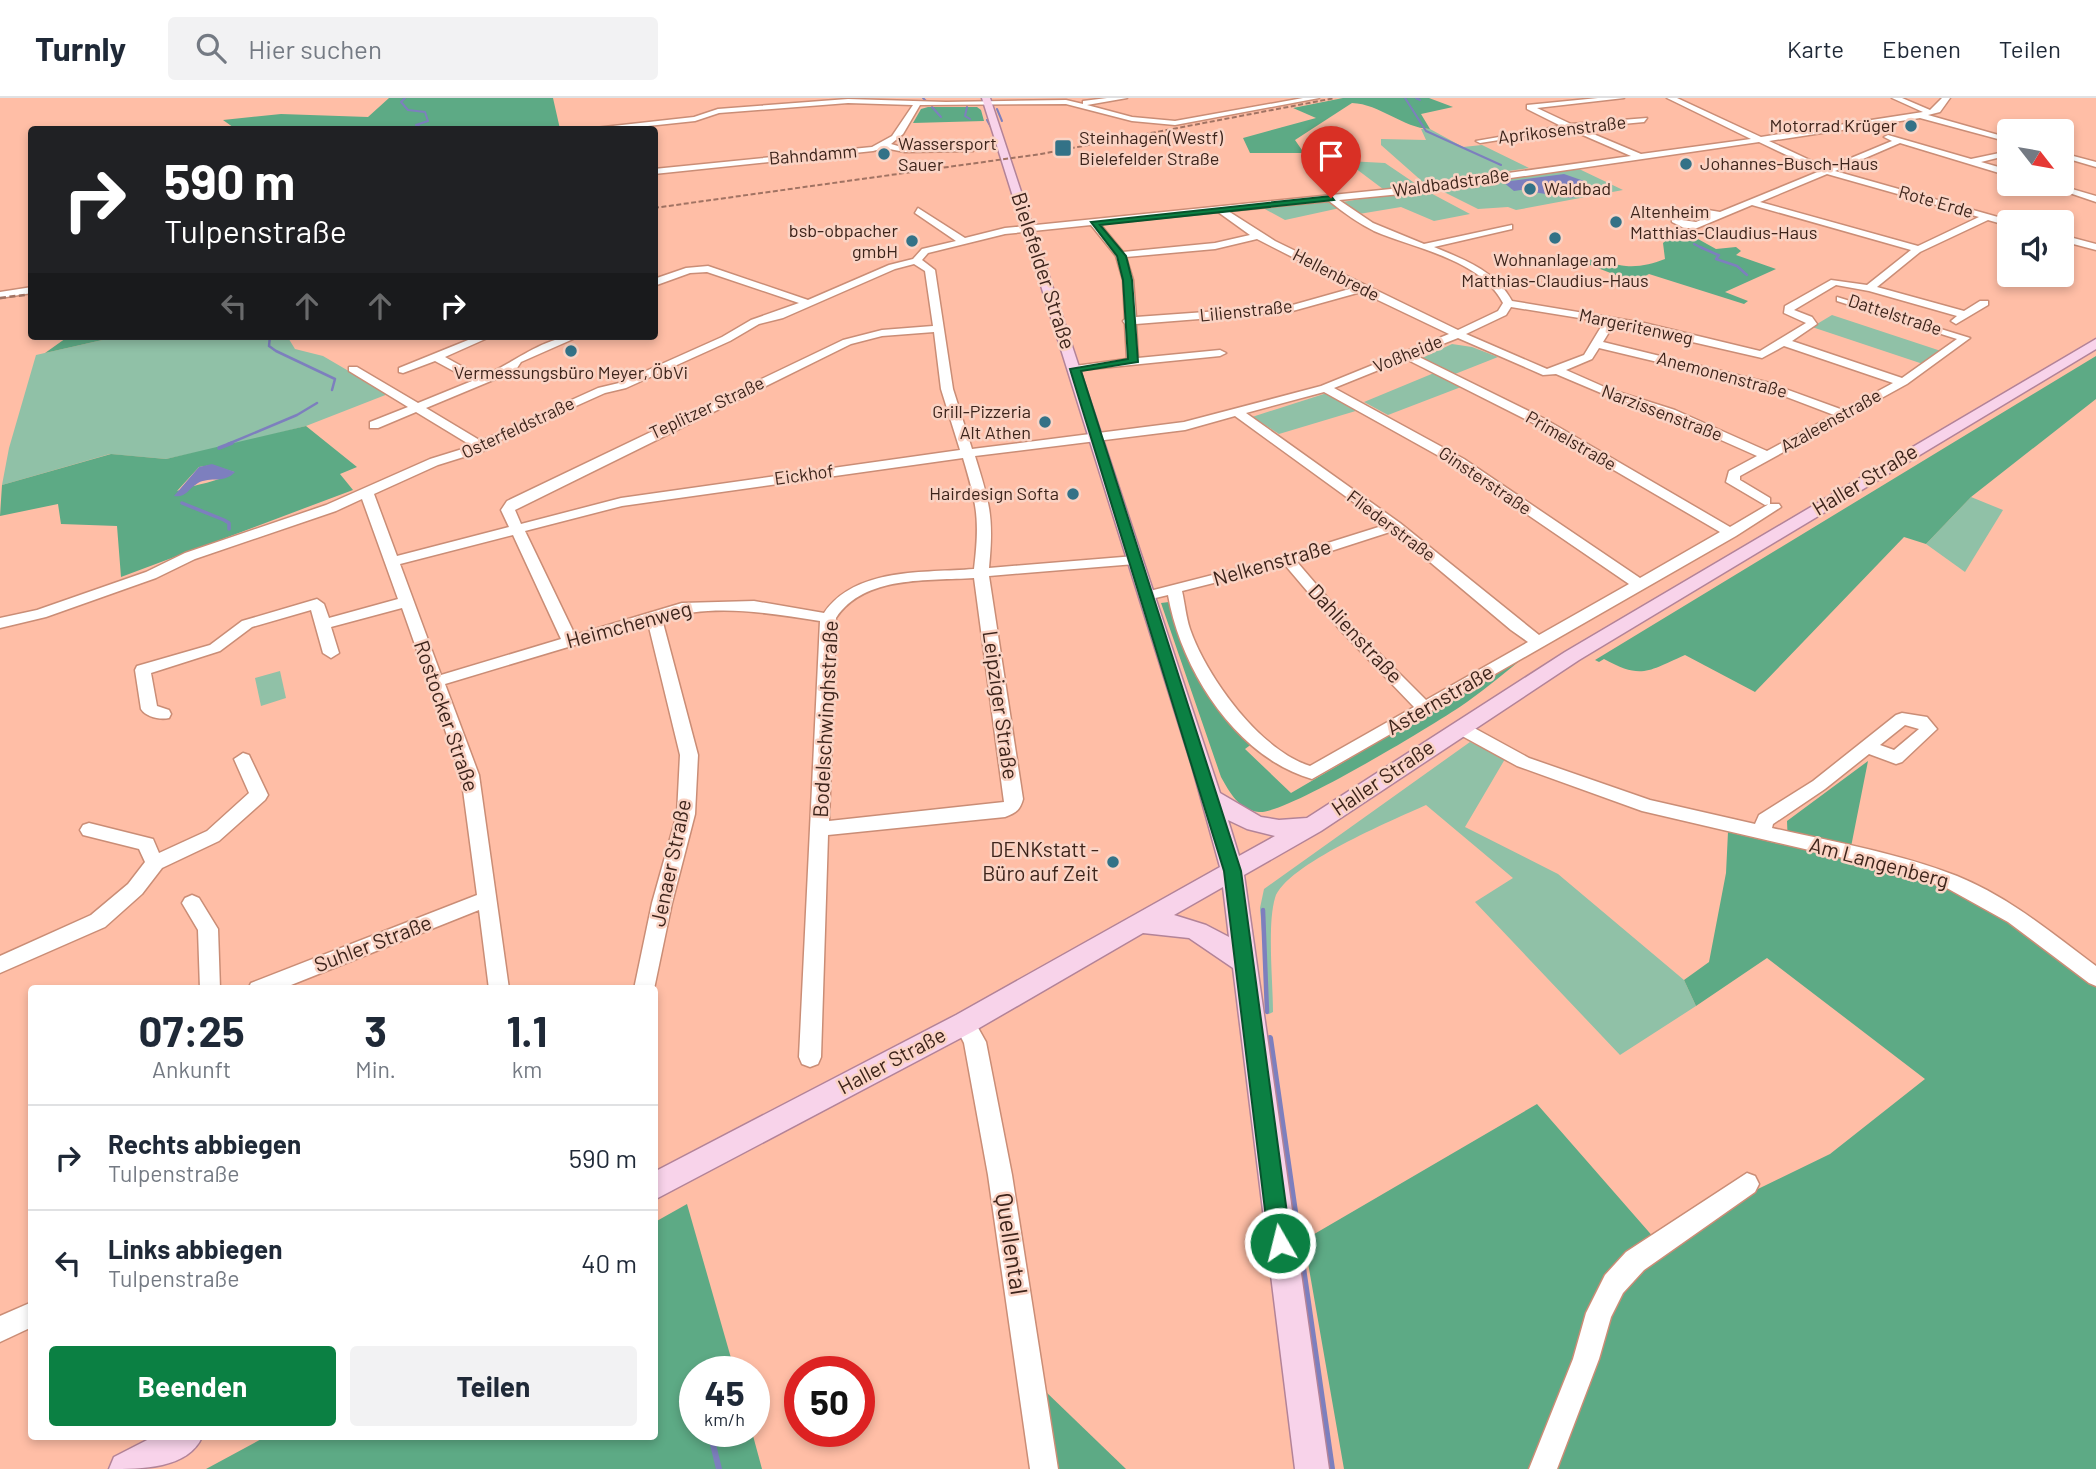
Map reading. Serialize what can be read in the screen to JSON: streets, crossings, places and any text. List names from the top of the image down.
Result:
{
  "streets": {
    "main road": ["Bielefelder Straße", "Haller Straße"],
    "street": [
      "Aprikosenstraße",
      "Bahndamm",
      "Waldbadstraße",
      "Rote Erde",
      "Hellenbrede",
      "Lilienstraße",
      "Dattelstraße",
      "Margeritenweg",
      "Voßheide",
      "Anemonenstraße",
      "Teplitzer Straße",
      "Narzissenstraße",
      "Azaleenstraße",
      "Osterfeldstraße",
      "Primelstraße",
      "Eickhof",
      "Ginsterstraße",
      "Fliederstraße",
      "Nelkenstraße",
      "Heimchenweg",
      "Dahlienstraße",
      "Asternstraße",
      "Leipziger Straße",
      "Rostocker Straße",
      "Bodelschwinghstraße",
      "Jenaer Straße",
      "Am Langenberg",
      "Suhler Straße",
      "Quellental"
    ]
  },
  "crossings": [
    ["Waldbadstraße", "Rote Erde"],
    ["Waldbadstraße", "Bielefelder Straße"],
    ["Waldbadstraße", "Hellenbrede"],
    ["Waldbadstraße", "Osterfeldstraße"],
    ["Bielefelder Straße", "Voßheide"],
    ["Bielefelder Straße", "Osterfeldstraße"],
    ["Bielefelder Straße", "Eickhof"],
    ["Bielefelder Straße", "Haller Straße"],
    ["Bielefelder Straße", "Nelkenstraße"],
    ["Bielefelder Straße", "Bodelschwinghstraße"],
    ["Hellenbrede", "Lilienstraße"],
    ["Hellenbrede", "Voßheide"],
    ["Hellenbrede", "Narzissenstraße"],
    ["Dattelstraße", "Margeritenweg"],
    ["Dattelstraße", "Azaleenstraße"],
    ["Margeritenweg", "Voßheide"],
    ["Voßheide", "Primelstraße"],
    ["Voßheide", "Eickhof"],
    ["Voßheide", "Ginsterstraße"],
    ["Voßheide", "Fliederstraße"],
    ["Anemonenstraße", "Azaleenstraße"],
    ["Teplitzer Straße", "Eickhof"],
    ["Teplitzer Straße", "Leipziger Straße"],
    ["Narzissenstraße", "Azaleenstraße"],
    ["Azaleenstraße", "Asternstraße"],
    ["Osterfeldstraße", "Leipziger Straße"],
    ["Osterfeldstraße", "Rostocker Straße"],
    ["Primelstraße", "Asternstraße"],
    ["Eickhof", "Leipziger Straße"],
    ["Eickhof", "Rostocker Straße"],
    ["Haller Straße", "Am Langenberg"],
    ["Haller Straße", "Quellental"],
    ["Ginsterstraße", "Asternstraße"],
    ["Fliederstraße", "Nelkenstraße"],
    ["Fliederstraße", "Asternstraße"],
    ["Nelkenstraße", "Dahlienstraße"],
    ["Nelkenstraße", "Asternstraße"],
    ["Heimchenweg", "Rostocker Straße"],
    ["Heimchenweg", "Bodelschwinghstraße"],
    ["Heimchenweg", "Jenaer Straße"],
    ["Dahlienstraße", "Asternstraße"],
    ["Leipziger Straße", "Bodelschwinghstraße"],
    ["Rostocker Straße", "Suhler Straße"]
  ],
  "places": {
    "other": [
      "Motorrad Krüger",
      "Wassersport Sauer",
      "Johannes-Busch-Haus",
      "Waldbad",
      "Altenheim Matthias-Claudius-Haus",
      "Wohnanlage am Matthias-Claudius-Haus",
      "bsb-obpacher gmbH",
      "Vermessungsbüro Meyer, ÖbVi",
      "Grill-Pizzeria Alt Athen",
      "Hairdesign Softa",
      "DENKstatt - Büro auf Zeit"
    ],
    "transit": ["Steinhagen(Westf) Bielefelder Straße"]
  },
  "north": "bottom right",
  "page": {
    "header": "Turnly",
    "search": "Hier suchen",
    "nav": ["Karte", "Ebenen", "Teilen"],
    "turn": ["590 m", "Tulpenstraße"],
    "eta": [
      "07:25",
      "Ankunft",
      "3",
      "Min.",
      "1.1",
      "km"
    ],
    "list": [
      {
        "name": "Rechts abbiegen",
        "note": "Tulpenstraße",
        "value": "590 m"
      },
      {
        "name": "Links abbiegen",
        "note": "Tulpenstraße",
        "value": "40 m"
      }
    ],
    "buttons": ["Beenden", "Teilen"],
    "speed": "45 km/h",
    "limit": "50"
  }
}
